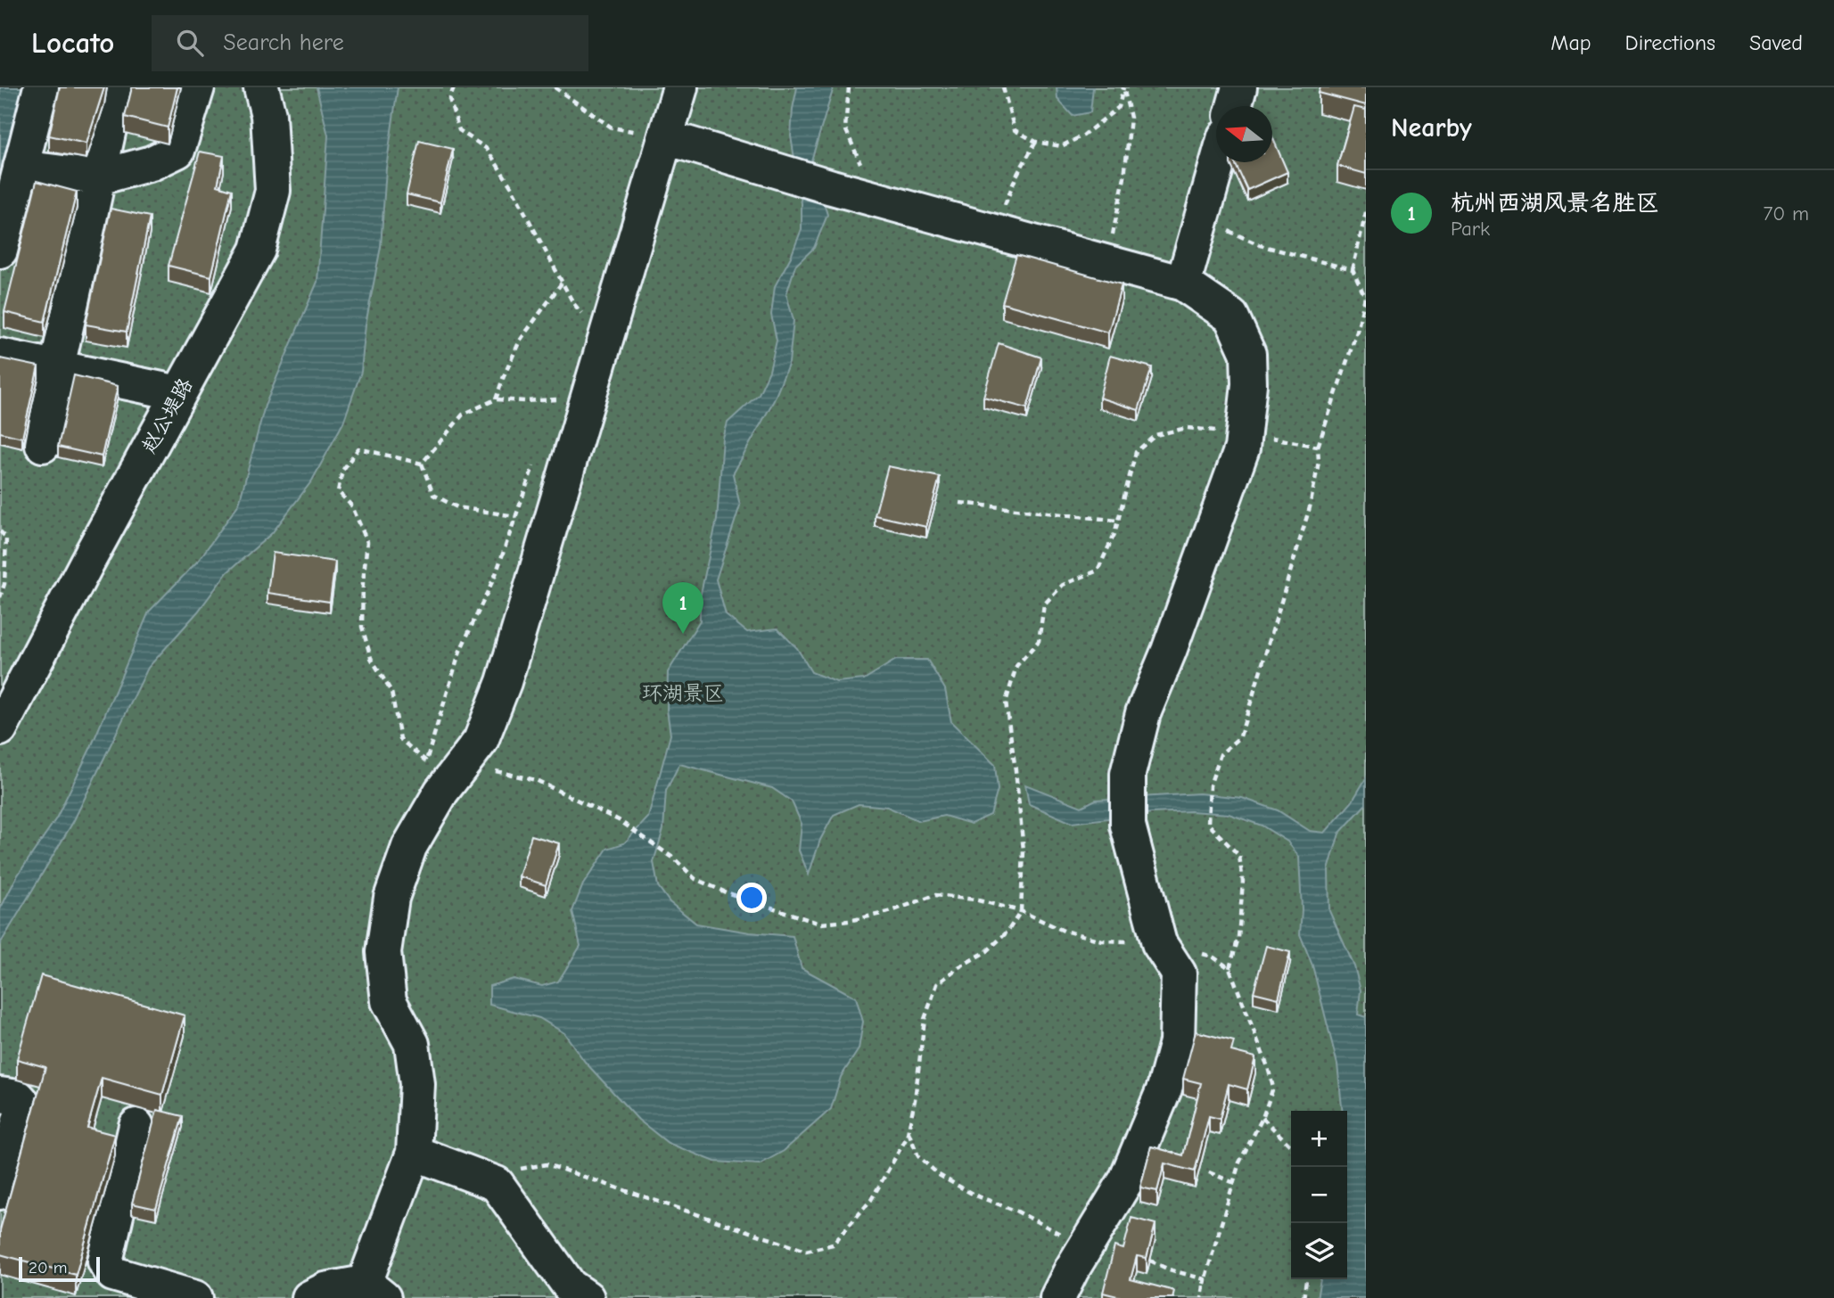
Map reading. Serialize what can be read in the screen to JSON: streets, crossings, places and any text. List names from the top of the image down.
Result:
{
  "streets": {
    "street": ["赵公堤路"]
  },
  "parks": ["环湖景区"],
  "scale_bar": "20 m",
  "north": "left",
  "page": {
    "header": "Locato",
    "search": "Search here",
    "nav": ["Map", "Directions", "Saved"],
    "heading": "Nearby",
    "list": [
      {
        "mark": "1",
        "name": "杭州西湖风景名胜区",
        "note": "Park",
        "value": "70 m"
      }
    ],
    "pins": "1",
    "map_buttons": ["+", "−"],
    "scale": "20 m"
  }
}
